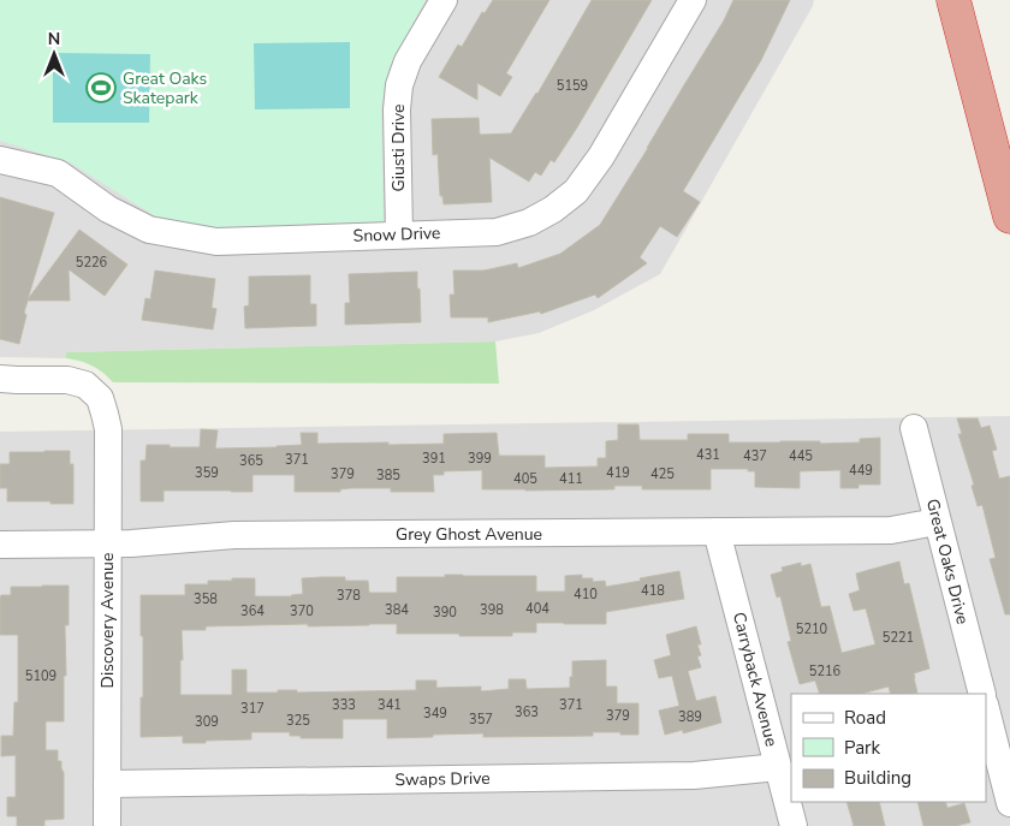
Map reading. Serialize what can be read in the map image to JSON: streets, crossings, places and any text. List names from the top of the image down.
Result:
{
  "streets": {
    "street": [
      "Giusti Drive",
      "Snow Drive",
      "Grey Ghost Avenue",
      "Great Oaks Drive",
      "Discovery Avenue",
      "Carryback Avenue",
      "Swaps Drive"
    ]
  },
  "crossings": [
    ["Giusti Drive", "Snow Drive"],
    ["Grey Ghost Avenue", "Great Oaks Drive"],
    ["Grey Ghost Avenue", "Discovery Avenue"],
    ["Grey Ghost Avenue", "Carryback Avenue"],
    ["Discovery Avenue", "Swaps Drive"],
    ["Carryback Avenue", "Swaps Drive"]
  ],
  "places": {
    "sports": ["Great Oaks Skatepark"]
  },
  "house_numbers": [
    "5159",
    "5226",
    "431",
    "437",
    "445",
    "391",
    "399",
    "371",
    "365",
    "449",
    "359",
    "419",
    "379",
    "425",
    "385",
    "405",
    "411",
    "418",
    "410",
    "378",
    "358",
    "404",
    "384",
    "398",
    "364",
    "370",
    "390",
    "5210",
    "5221",
    "5216",
    "5109",
    "333",
    "341",
    "371",
    "317",
    "363",
    "349",
    "379",
    "389",
    "357",
    "325",
    "309"
  ],
  "legend": ["Road", "Park", "Building"],
  "north": "top"
}
